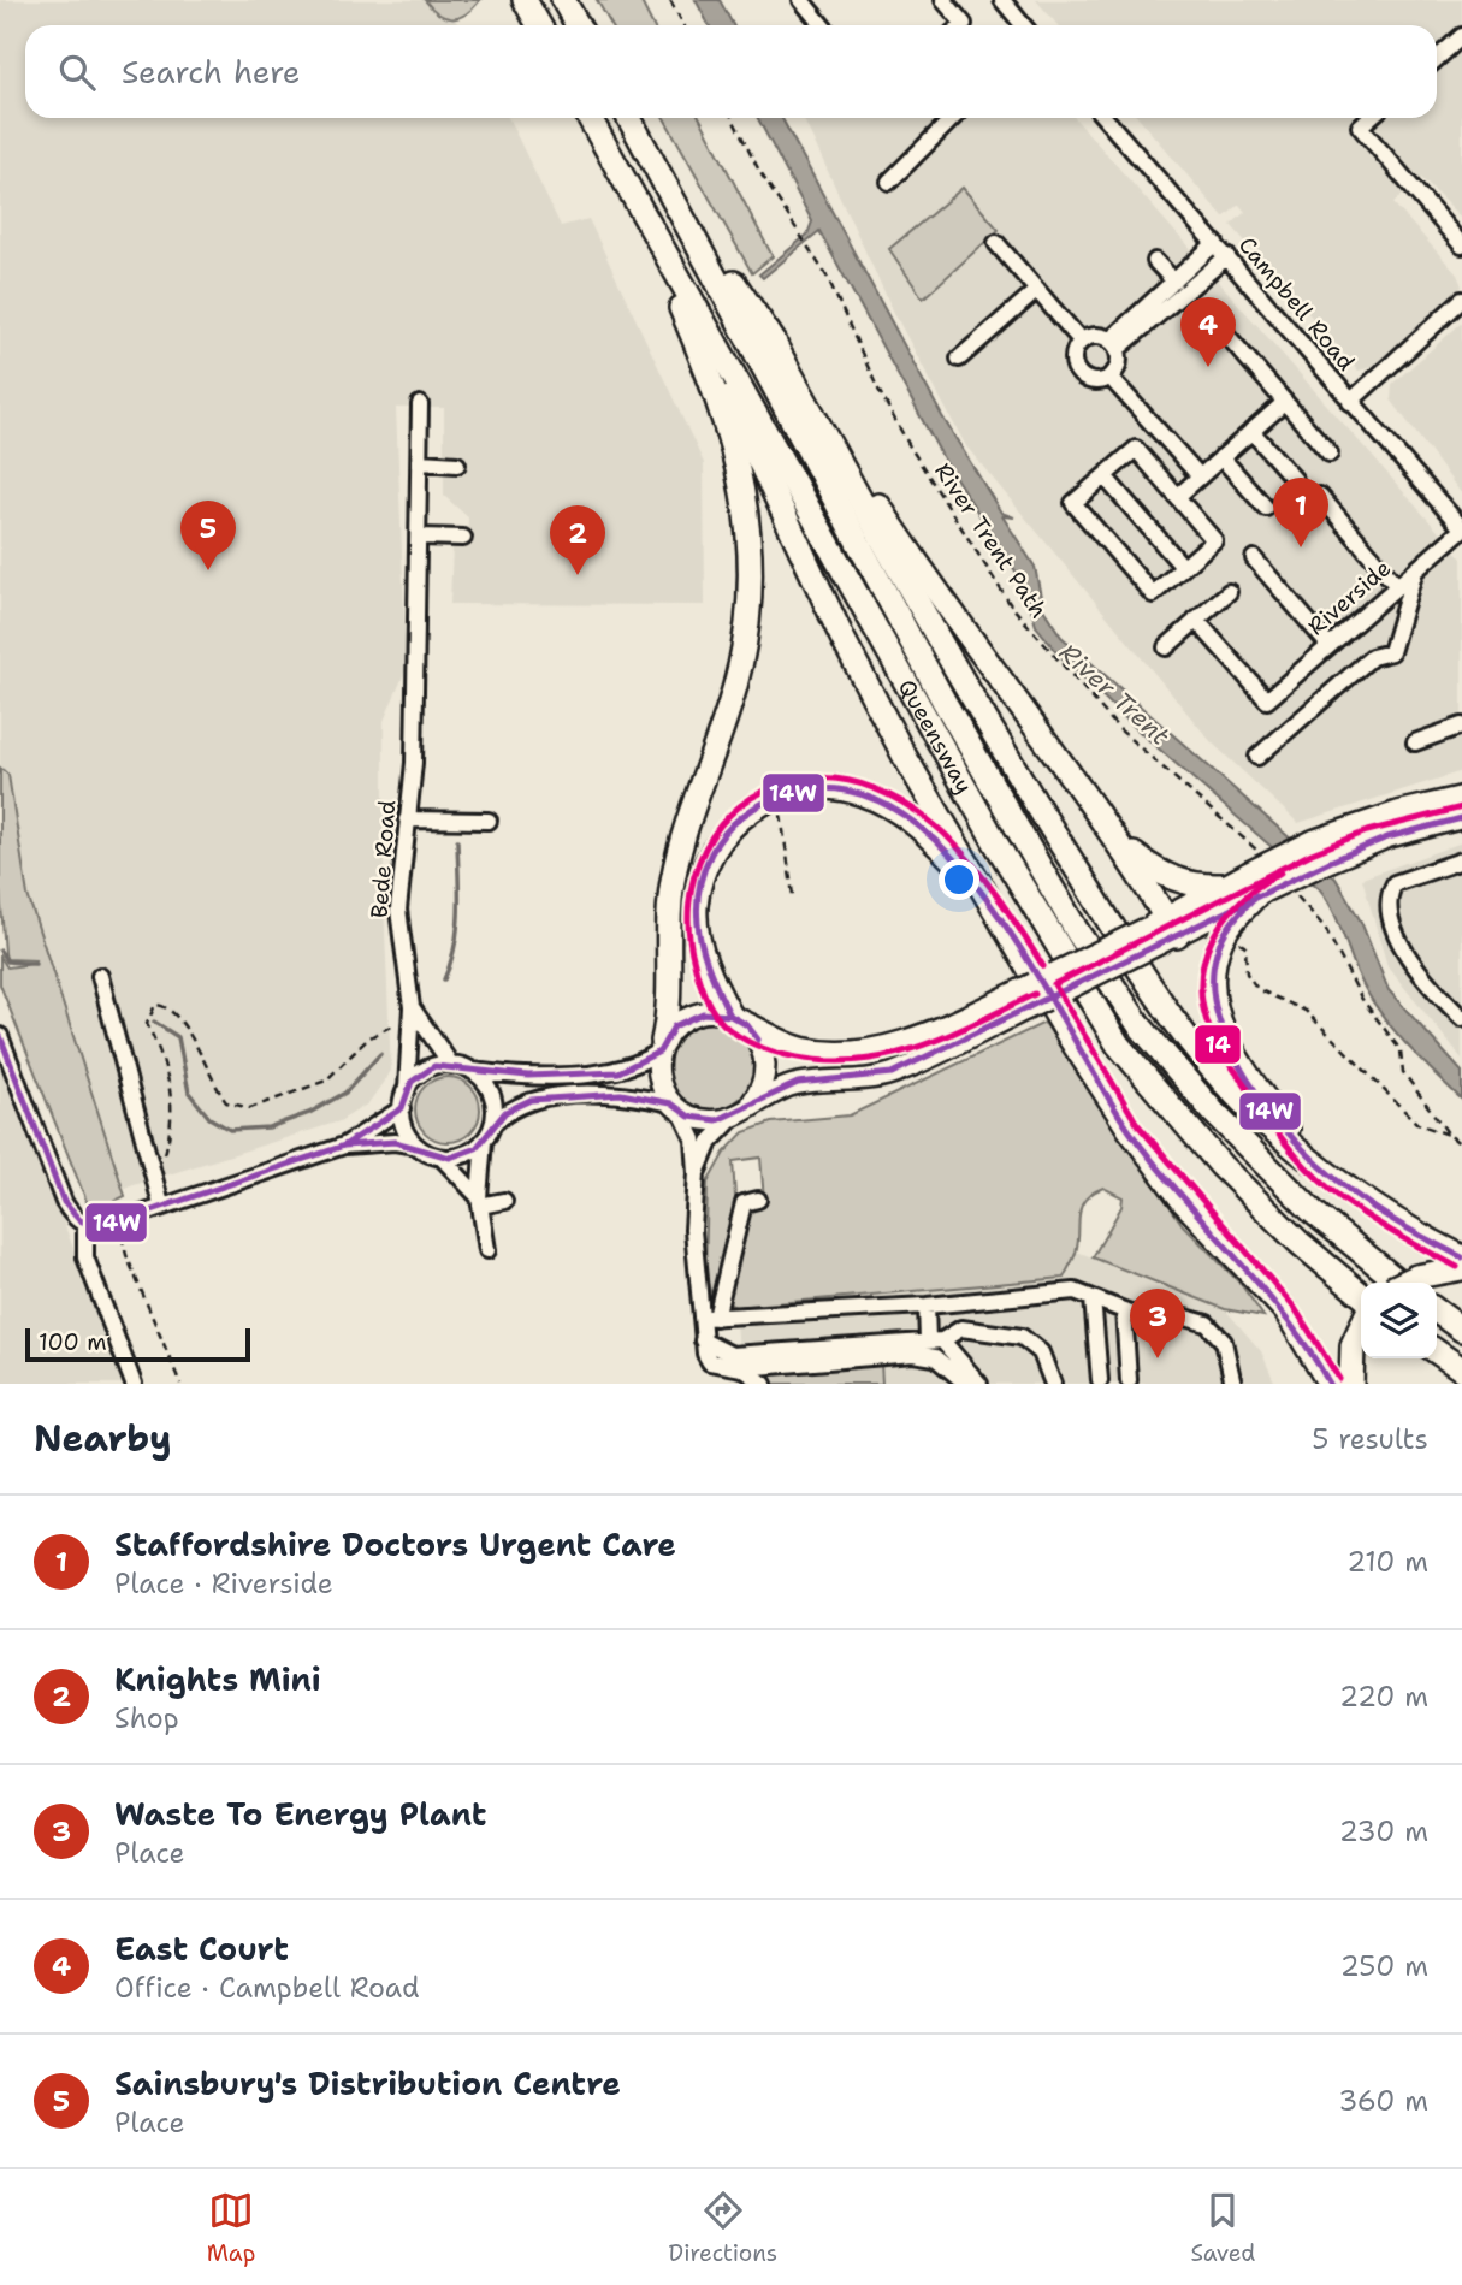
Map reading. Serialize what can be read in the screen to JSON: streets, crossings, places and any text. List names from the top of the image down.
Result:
{
  "streets": {
    "highway": ["Queensway"],
    "street": ["Campbell Road", "Riverside", "Bede Road"],
    "path": ["River Trent Path"]
  },
  "crossings": [
    ["Campbell Road", "Riverside"]
  ],
  "water": ["River Trent"],
  "lines": ["transit line 14", "transit line 14W"],
  "scale_bar": "100 m",
  "page": {
    "search": "Search here",
    "pins": [
      "4",
      "1",
      "5",
      "2",
      "3"
    ],
    "scale": "100 m",
    "heading": ["Nearby", "5 results"],
    "list": [
      {
        "mark": "1",
        "name": "Staffordshire Doctors Urgent Care",
        "note": "Place · Riverside",
        "value": "210 m"
      },
      {
        "mark": "2",
        "name": "Knights Mini",
        "note": "Shop",
        "value": "220 m"
      },
      {
        "mark": "3",
        "name": "Waste To Energy Plant",
        "note": "Place",
        "value": "230 m"
      },
      {
        "mark": "4",
        "name": "East Court",
        "note": "Office · Campbell Road",
        "value": "250 m"
      },
      {
        "mark": "5",
        "name": "Sainsbury's Distribution Centre",
        "note": "Place",
        "value": "360 m"
      }
    ],
    "nav": ["Map", "Directions", "Saved"]
  }
}
